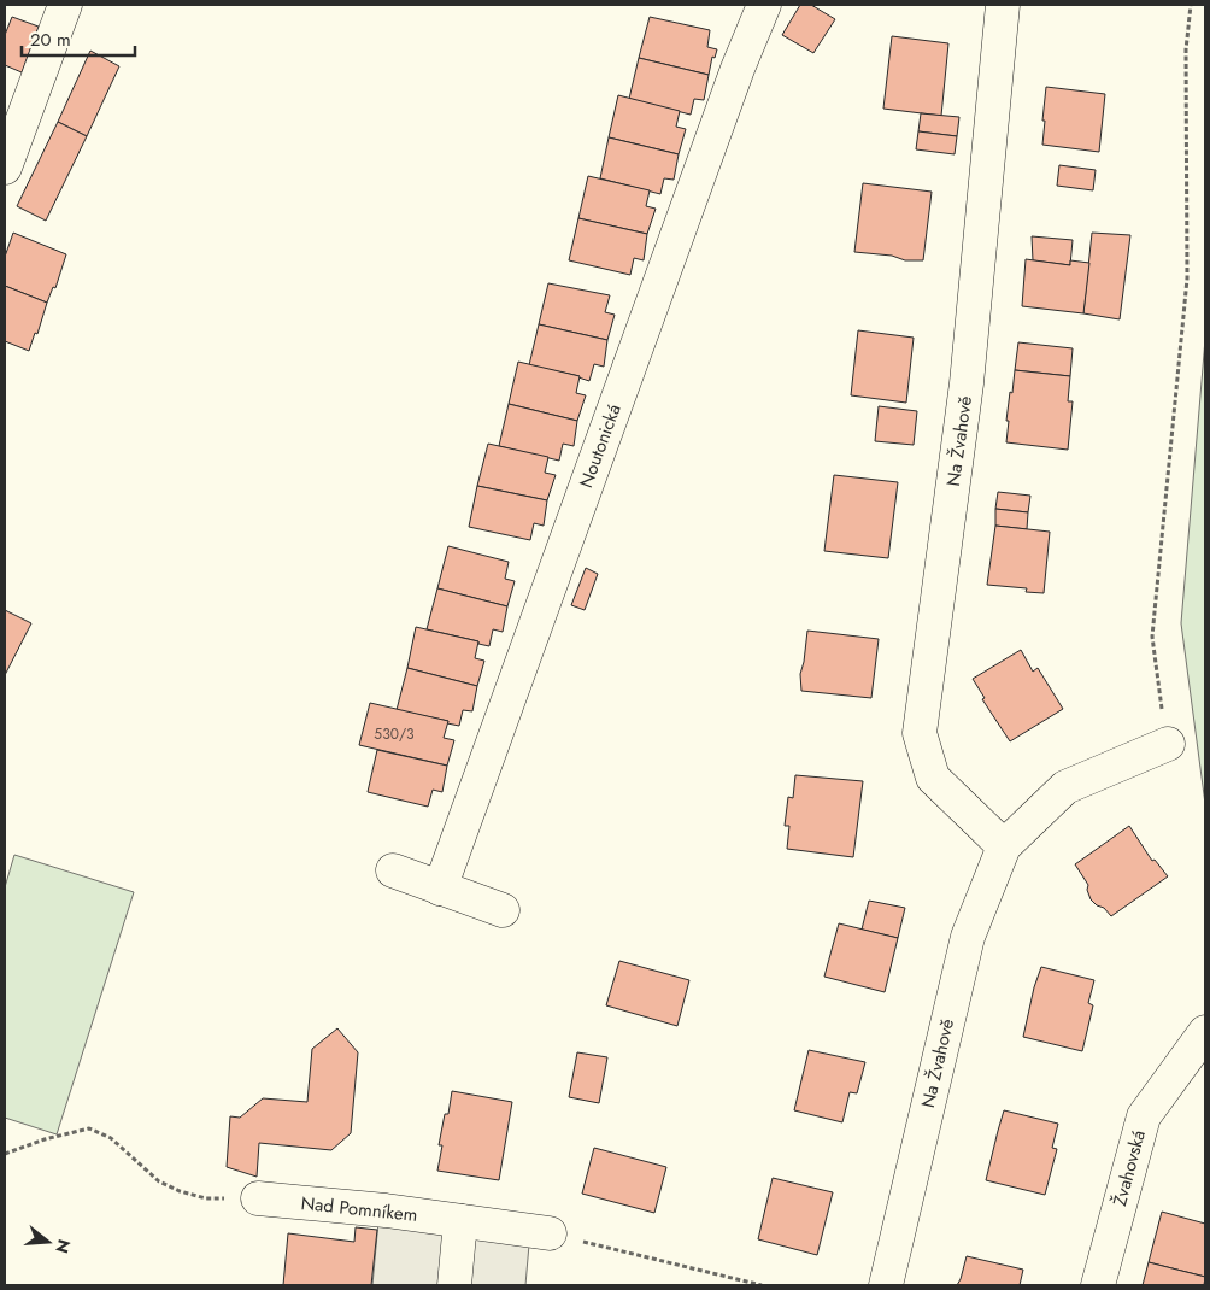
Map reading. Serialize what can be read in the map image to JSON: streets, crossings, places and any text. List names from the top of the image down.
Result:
{
  "streets": {
    "street": [
      "Na Žvahově",
      "Noutonická",
      "Žvahovská",
      "Nad Pomníkem"
    ]
  },
  "house_numbers": ["530/3"],
  "scale_bar": "20 m",
  "north": "right"
}
